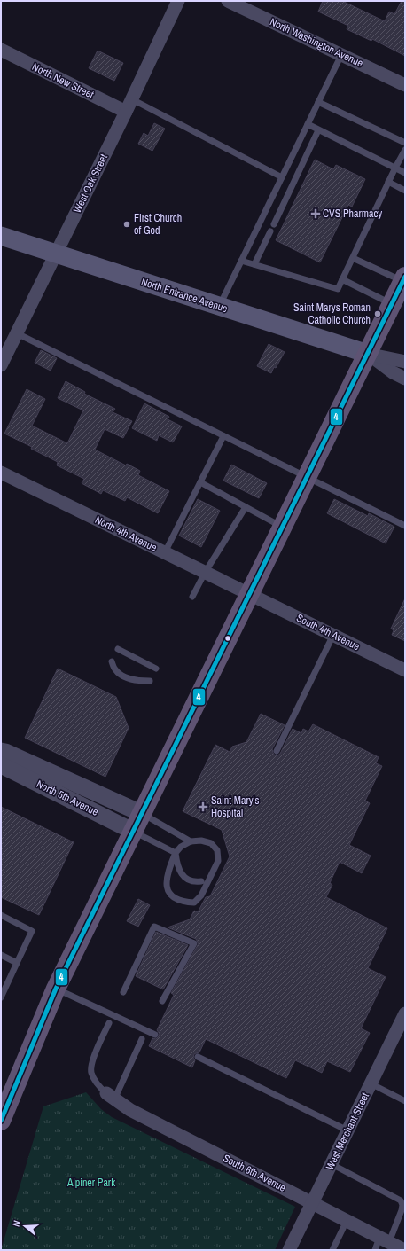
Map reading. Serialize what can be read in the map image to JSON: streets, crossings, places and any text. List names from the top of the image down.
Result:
{
  "streets": {
    "main road": ["North Entrance Avenue"],
    "street": [
      "North Washington Avenue",
      "North New Street",
      "West Oak Street",
      "North 4th Avenue",
      "South 4th Avenue",
      "North 5th Avenue",
      "West Merchant Street",
      "South 6th Avenue"
    ]
  },
  "crossings": [
    ["North New Street", "West Oak Street"],
    ["West Oak Street", "North Entrance Avenue"],
    ["North 4th Avenue", "South 4th Avenue"],
    ["West Merchant Street", "South 6th Avenue"]
  ],
  "parks": ["Alpiner Park"],
  "places": {
    "health": ["CVS Pharmacy", "Saint Mary's Hospital"],
    "other": ["First Church of God", "Saint Marys Roman Catholic Church"]
  },
  "lines": ["transit line 4"],
  "north": "left"
}
